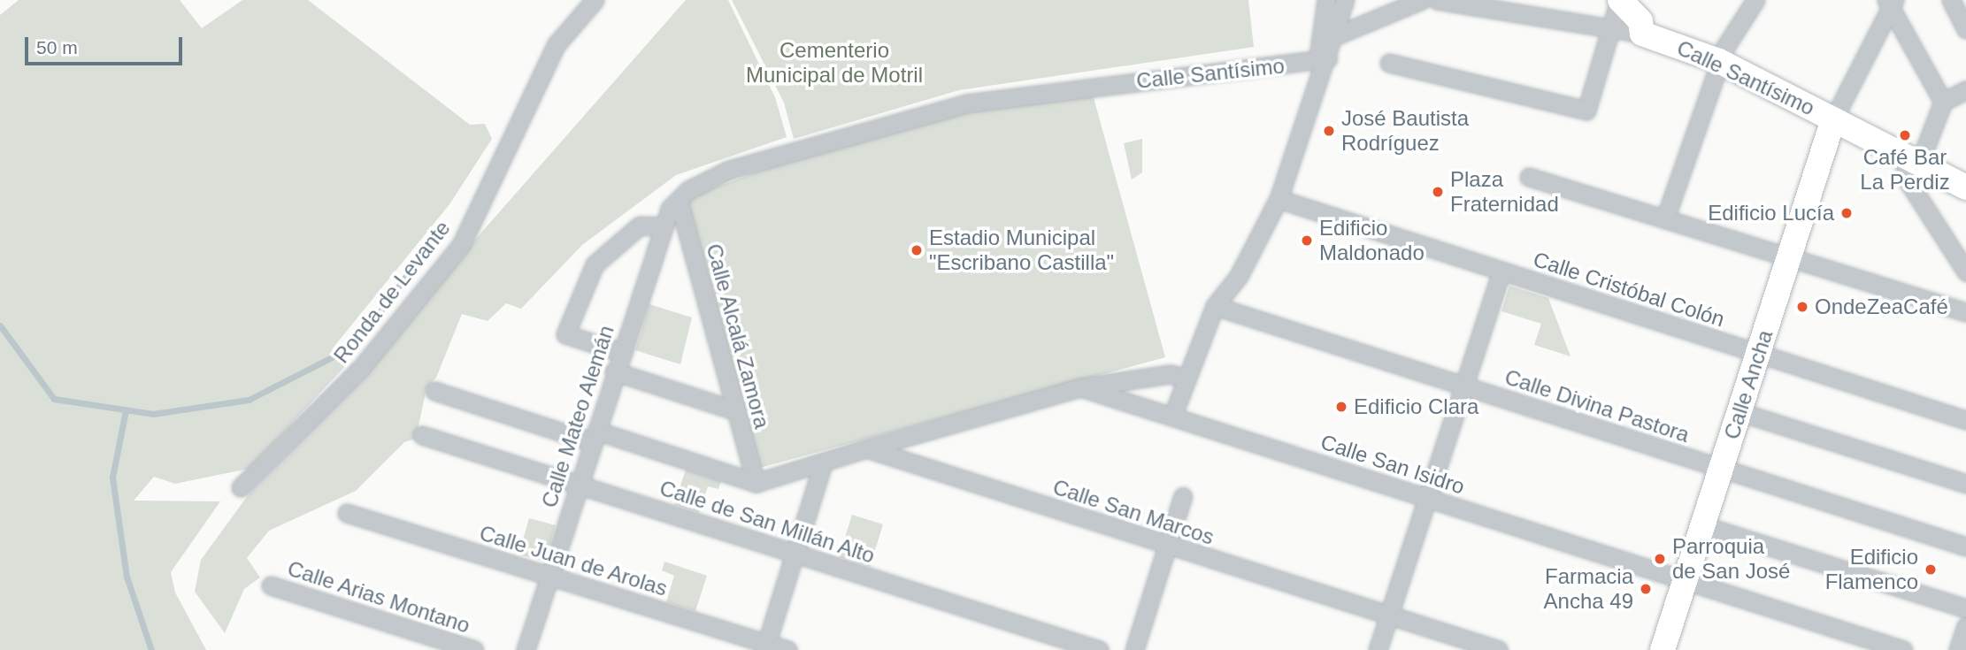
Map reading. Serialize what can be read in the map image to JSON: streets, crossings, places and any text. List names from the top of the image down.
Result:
{
  "streets": {
    "main road": ["Calle Santísimo", "Calle Ancha"],
    "street": [
      "Calle Cristóbal Colón",
      "Ronda de Levante",
      "Calle Alcalá Zamora",
      "Calle Divina Pastora",
      "Calle Mateo Alemán",
      "Calle San Isidro",
      "Calle San Marcos",
      "Calle de San Millán Alto",
      "Calle Juan de Arolas",
      "Calle Arias Montano"
    ]
  },
  "crossings": [
    ["Calle Santísimo", "Calle Alcalá Zamora"],
    ["Calle Santísimo", "Calle Ancha"],
    ["Calle Santísimo", "Calle Mateo Alemán"],
    ["Calle Cristóbal Colón", "Calle Ancha"],
    ["Calle Alcalá Zamora", "Calle Mateo Alemán"],
    ["Calle Ancha", "Calle Divina Pastora"],
    ["Calle Ancha", "Calle San Isidro"],
    ["Calle Mateo Alemán", "Calle de San Millán Alto"],
    ["Calle Mateo Alemán", "Calle Juan de Arolas"]
  ],
  "parks": ["Cementerio Municipal de Motril"],
  "places": [
    "José Bautista Rodríguez",
    "Café Bar La Perdiz",
    "Plaza Fraternidad",
    "Edificio Lucía",
    "Edificio Maldonado",
    "Estadio Municipal \"Escribano Castilla\"",
    "OndeZeaCafé",
    "Edificio Clara",
    "Parroquia de San José",
    "Edificio Flamenco",
    "Farmacia Ancha 49"
  ],
  "scale_bar": "50 m"
}
